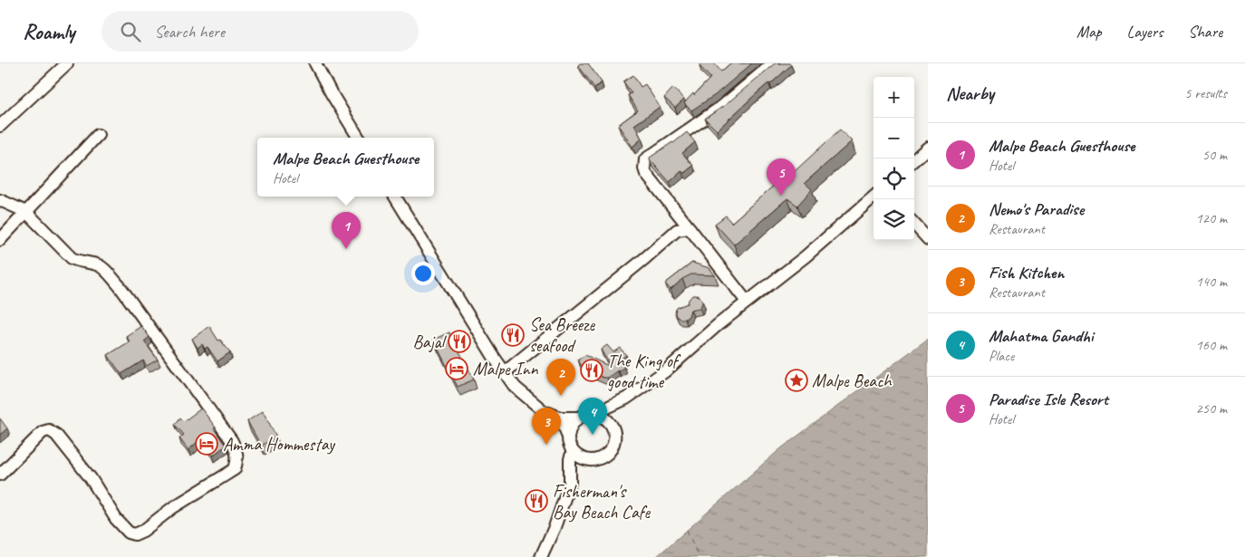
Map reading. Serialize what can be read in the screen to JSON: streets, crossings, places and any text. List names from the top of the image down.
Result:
{
  "places": {
    "restaurant": [
      "Sea Breeze seafood",
      "Bajal",
      "The King of good time",
      "Fisherman's Bay Beach Cafe"
    ],
    "hotel": ["Malpe Inn", "Amma Hommestay"],
    "place": ["Malpe Beach"]
  },
  "page": {
    "header": "Roamly",
    "search": "Search here",
    "nav": ["Map", "Layers", "Share"],
    "heading": ["Nearby", "5 results"],
    "map_buttons": ["+", "−"],
    "list": [
      {
        "mark": "1",
        "name": "Malpe Beach Guesthouse",
        "note": "Hotel",
        "value": "50 m"
      },
      {
        "mark": "2",
        "name": "Nemo's Paradise",
        "note": "Restaurant",
        "value": "120 m"
      },
      {
        "mark": "3",
        "name": "Fish Kitchen",
        "note": "Restaurant",
        "value": "140 m"
      },
      {
        "mark": "4",
        "name": "Mahatma Gandhi",
        "note": "Place",
        "value": "160 m"
      },
      {
        "mark": "5",
        "name": "Paradise Isle Resort",
        "note": "Hotel",
        "value": "250 m"
      }
    ],
    "popup": ["Malpe Beach Guesthouse", "Hotel"],
    "pins": [
      "5",
      "1",
      "2",
      "4",
      "3"
    ]
  }
}
